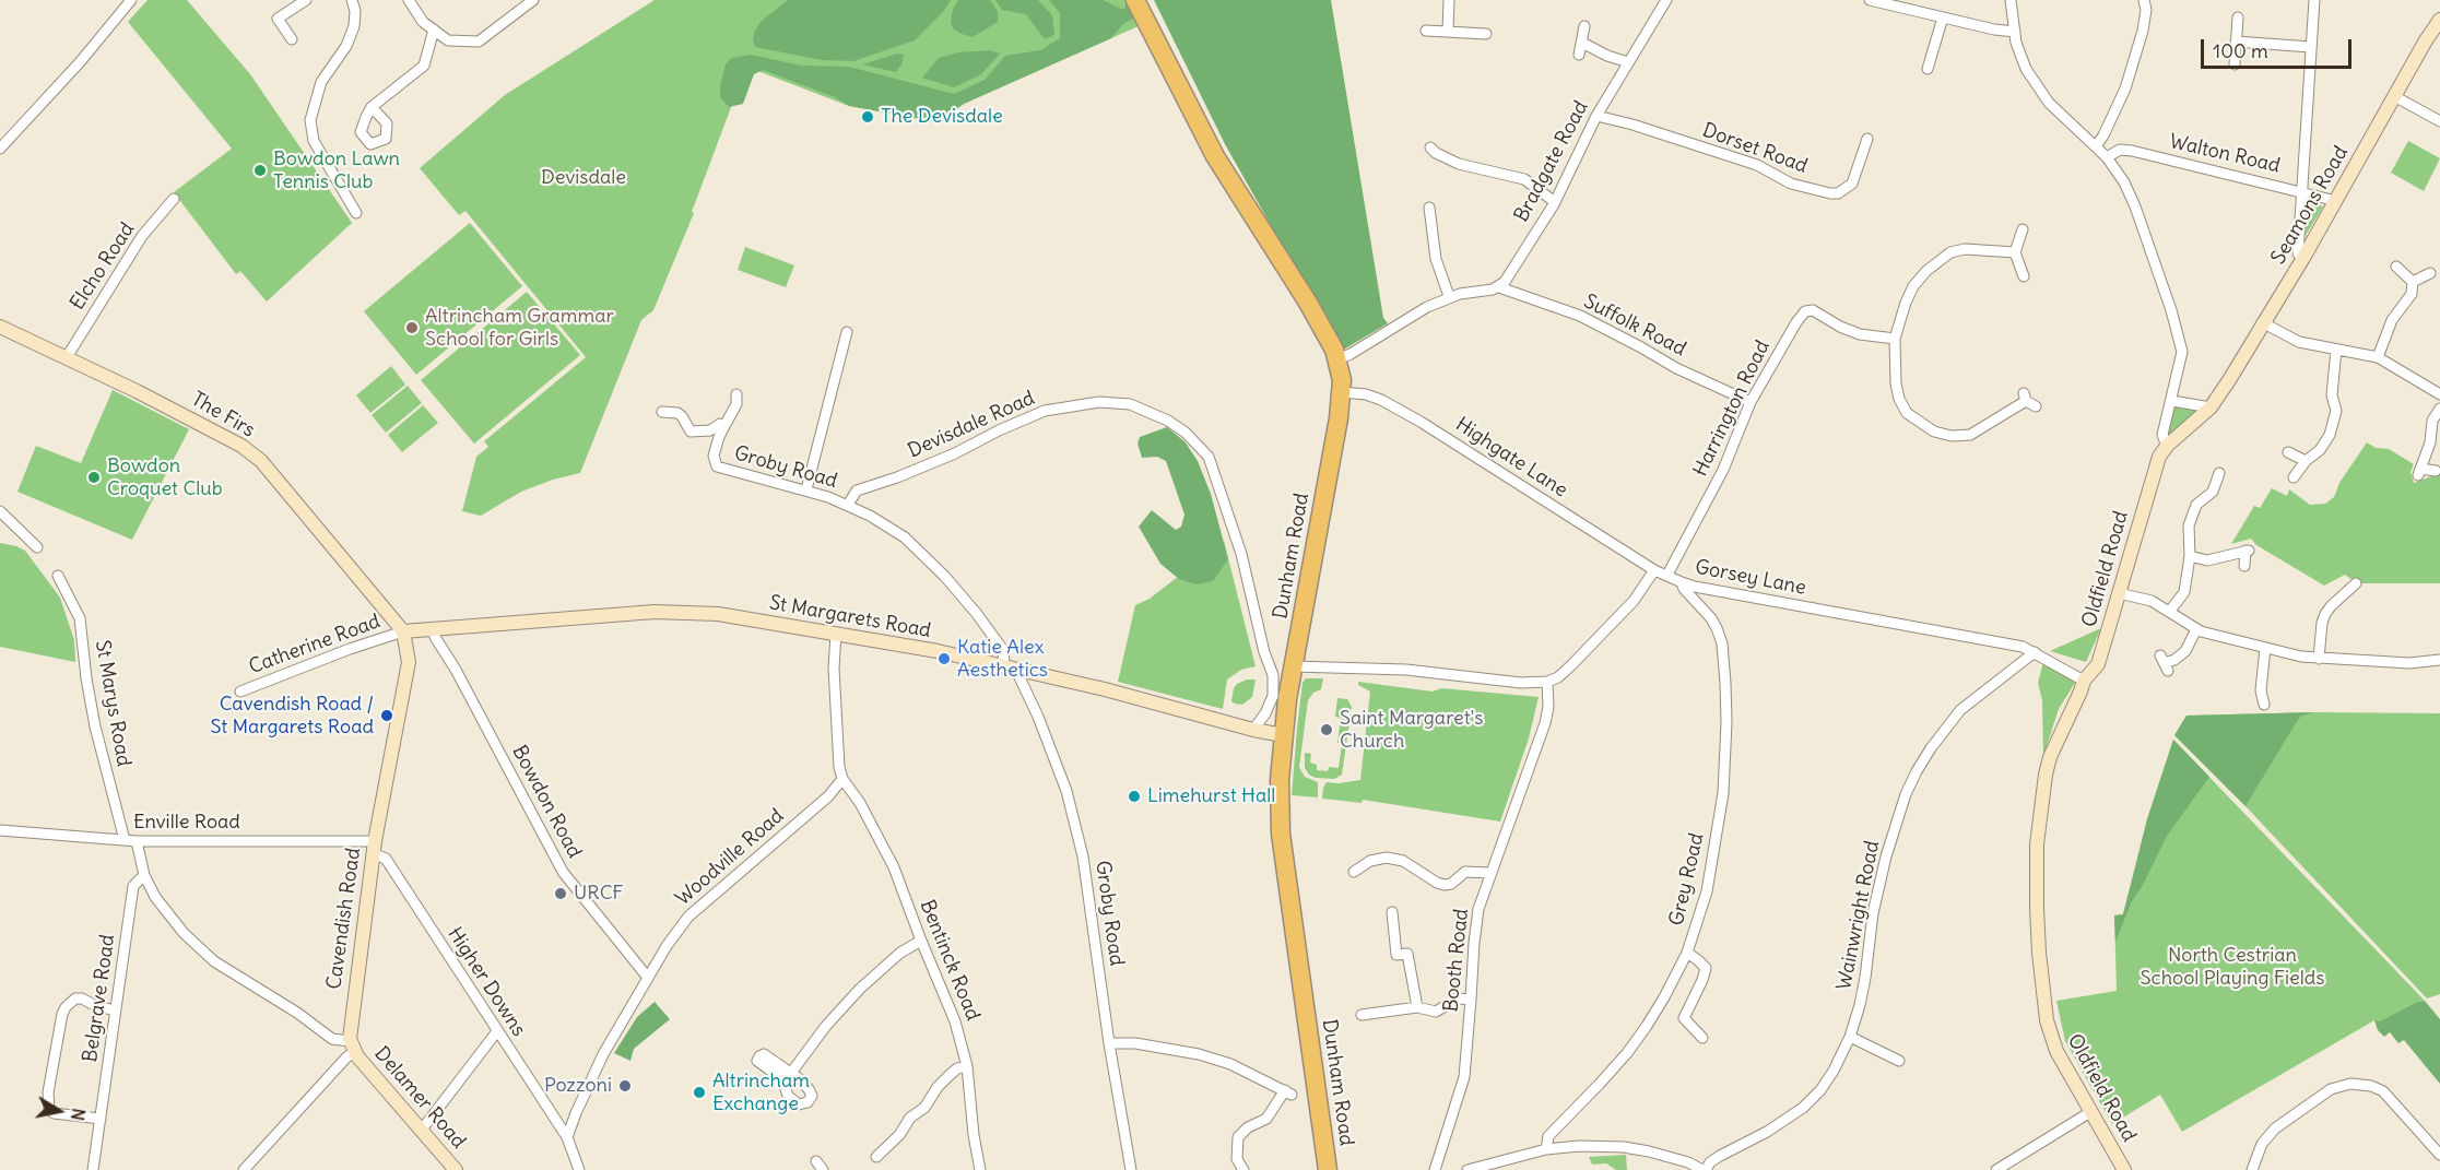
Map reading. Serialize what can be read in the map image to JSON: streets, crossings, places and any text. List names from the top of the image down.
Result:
{
  "streets": {
    "highway": ["Dunham Road"],
    "street": [
      "Dorset Road",
      "Walton Road",
      "Bradgate Road",
      "Seamons Road",
      "Elcho Road",
      "Suffolk Road",
      "Harrington Road",
      "The Firs",
      "Devisdale Road",
      "Highgate Lane",
      "Groby Road",
      "Oldfield Road",
      "Gorsey Lane",
      "St Margarets Road",
      "Catherine Road",
      "St Marys Road",
      "Bowdon Road",
      "Enville Road",
      "Woodville Road",
      "Grey Road",
      "Wainwright Road",
      "Cavendish Road",
      "Bentinck Road",
      "Booth Road",
      "Higher Downs",
      "Belgrave Road",
      "Delamer Road"
    ]
  },
  "crossings": [
    ["Dorset Road", "Bradgate Road"],
    ["Walton Road", "Seamons Road"],
    ["Walton Road", "Oldfield Road"],
    ["Bradgate Road", "Suffolk Road"],
    ["Seamons Road", "Oldfield Road"],
    ["Elcho Road", "The Firs"],
    ["Suffolk Road", "Harrington Road"],
    ["Harrington Road", "Gorsey Lane"],
    ["The Firs", "St Margarets Road"],
    ["The Firs", "Catherine Road"],
    ["The Firs", "Cavendish Road"],
    ["Devisdale Road", "Groby Road"],
    ["Devisdale Road", "St Margarets Road"],
    ["Highgate Lane", "Dunham Road"],
    ["Highgate Lane", "Gorsey Lane"],
    ["Groby Road", "St Margarets Road"],
    ["Dunham Road", "St Margarets Road"],
    ["Oldfield Road", "Gorsey Lane"],
    ["Gorsey Lane", "Grey Road"],
    ["Gorsey Lane", "Wainwright Road"],
    ["St Margarets Road", "Catherine Road"],
    ["St Margarets Road", "Bowdon Road"],
    ["St Margarets Road", "Cavendish Road"],
    ["Catherine Road", "Cavendish Road"],
    ["St Marys Road", "Enville Road"],
    ["Bowdon Road", "Woodville Road"],
    ["Enville Road", "Cavendish Road"],
    ["Enville Road", "Higher Downs"],
    ["Enville Road", "Delamer Road"],
    ["Woodville Road", "Bentinck Road"],
    ["Woodville Road", "Higher Downs"],
    ["Cavendish Road", "Higher Downs"],
    ["Cavendish Road", "Delamer Road"],
    ["Belgrave Road", "Delamer Road"]
  ],
  "parks": ["Devisdale", "North Cestrian School Playing Fields"],
  "places": [
    "The Devisdale",
    "Bowdon Lawn Tennis Club",
    "Altrincham Grammar School for Girls",
    "Bowdon Croquet Club",
    "Katie Alex Aesthetics",
    "Cavendish Road / St Margarets Road",
    "Saint Margaret's Church",
    "Limehurst Hall",
    "URCF",
    "Pozzoni",
    "Altrincham Exchange"
  ],
  "scale_bar": "100 m",
  "north": "right"
}
